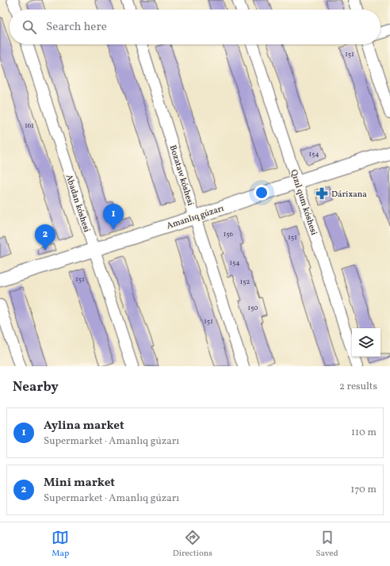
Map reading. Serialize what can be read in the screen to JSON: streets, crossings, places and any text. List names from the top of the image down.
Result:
{
  "streets": {
    "street": [
      "Bozataw kóshesi",
      "Qızıl qum kóshesi",
      "Abadan kóshesi",
      "Amanlıq gúzarı"
    ]
  },
  "crossings": [
    ["Bozataw kóshesi", "Amanlıq gúzarı"],
    ["Qızıl qum kóshesi", "Amanlıq gúzarı"],
    ["Abadan kóshesi", "Amanlıq gúzarı"]
  ],
  "places": {
    "pharmacy": ["Dárixana"]
  },
  "house_numbers": [
    "151",
    "161",
    "154",
    "156",
    "151",
    "154",
    "151",
    "152",
    "150",
    "151"
  ],
  "page": {
    "search": "Search here",
    "pins": ["1", "2"],
    "heading": ["Nearby", "2 results"],
    "list": [
      {
        "mark": "1",
        "name": "Aylina market",
        "note": "Supermarket · Amanlıq gúzarı",
        "value": "110 m"
      },
      {
        "mark": "2",
        "name": "Mini market",
        "note": "Supermarket · Amanlıq gúzarı",
        "value": "170 m"
      }
    ],
    "nav": ["Map", "Directions", "Saved"]
  }
}
